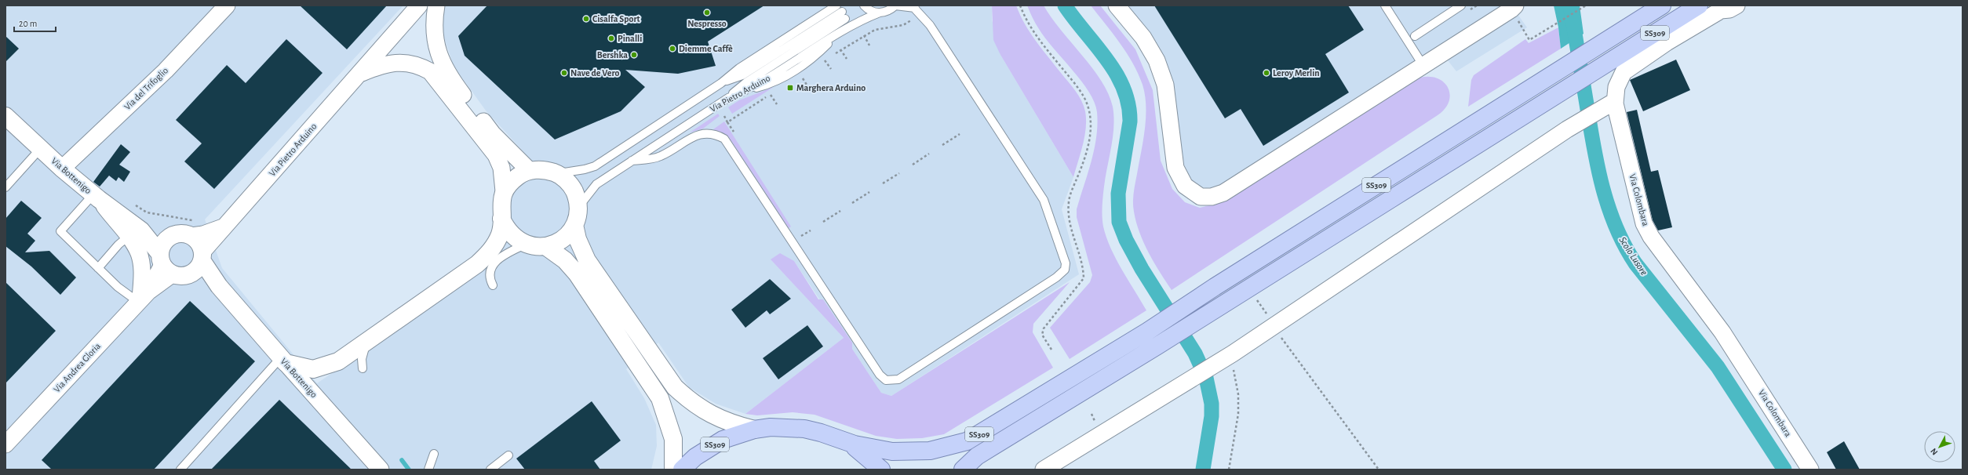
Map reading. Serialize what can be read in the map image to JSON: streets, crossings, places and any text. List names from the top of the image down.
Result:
{
  "streets": {
    "main road": ["SS309"],
    "street": [
      "Via del Trifoglio",
      "Via Pietro Arduino",
      "Via Bottenigo",
      "Via Colombara",
      "Via Andrea Gloria"
    ]
  },
  "crossings": [
    ["Via del Trifoglio", "Via Bottenigo"],
    ["Via Pietro Arduino", "Via Bottenigo"],
    ["Via Bottenigo", "Via Andrea Gloria"]
  ],
  "water": ["Scolo Lusore"],
  "places": {
    "other": [
      "Nespresso",
      "Cisalfa Sport",
      "Pinalli",
      "Diemme Caffè",
      "Bershka",
      "Nave de Vero",
      "Leroy Merlin"
    ],
    "transit": ["Marghera Arduino"]
  },
  "scale_bar": "20 m",
  "north": "bottom left"
}
